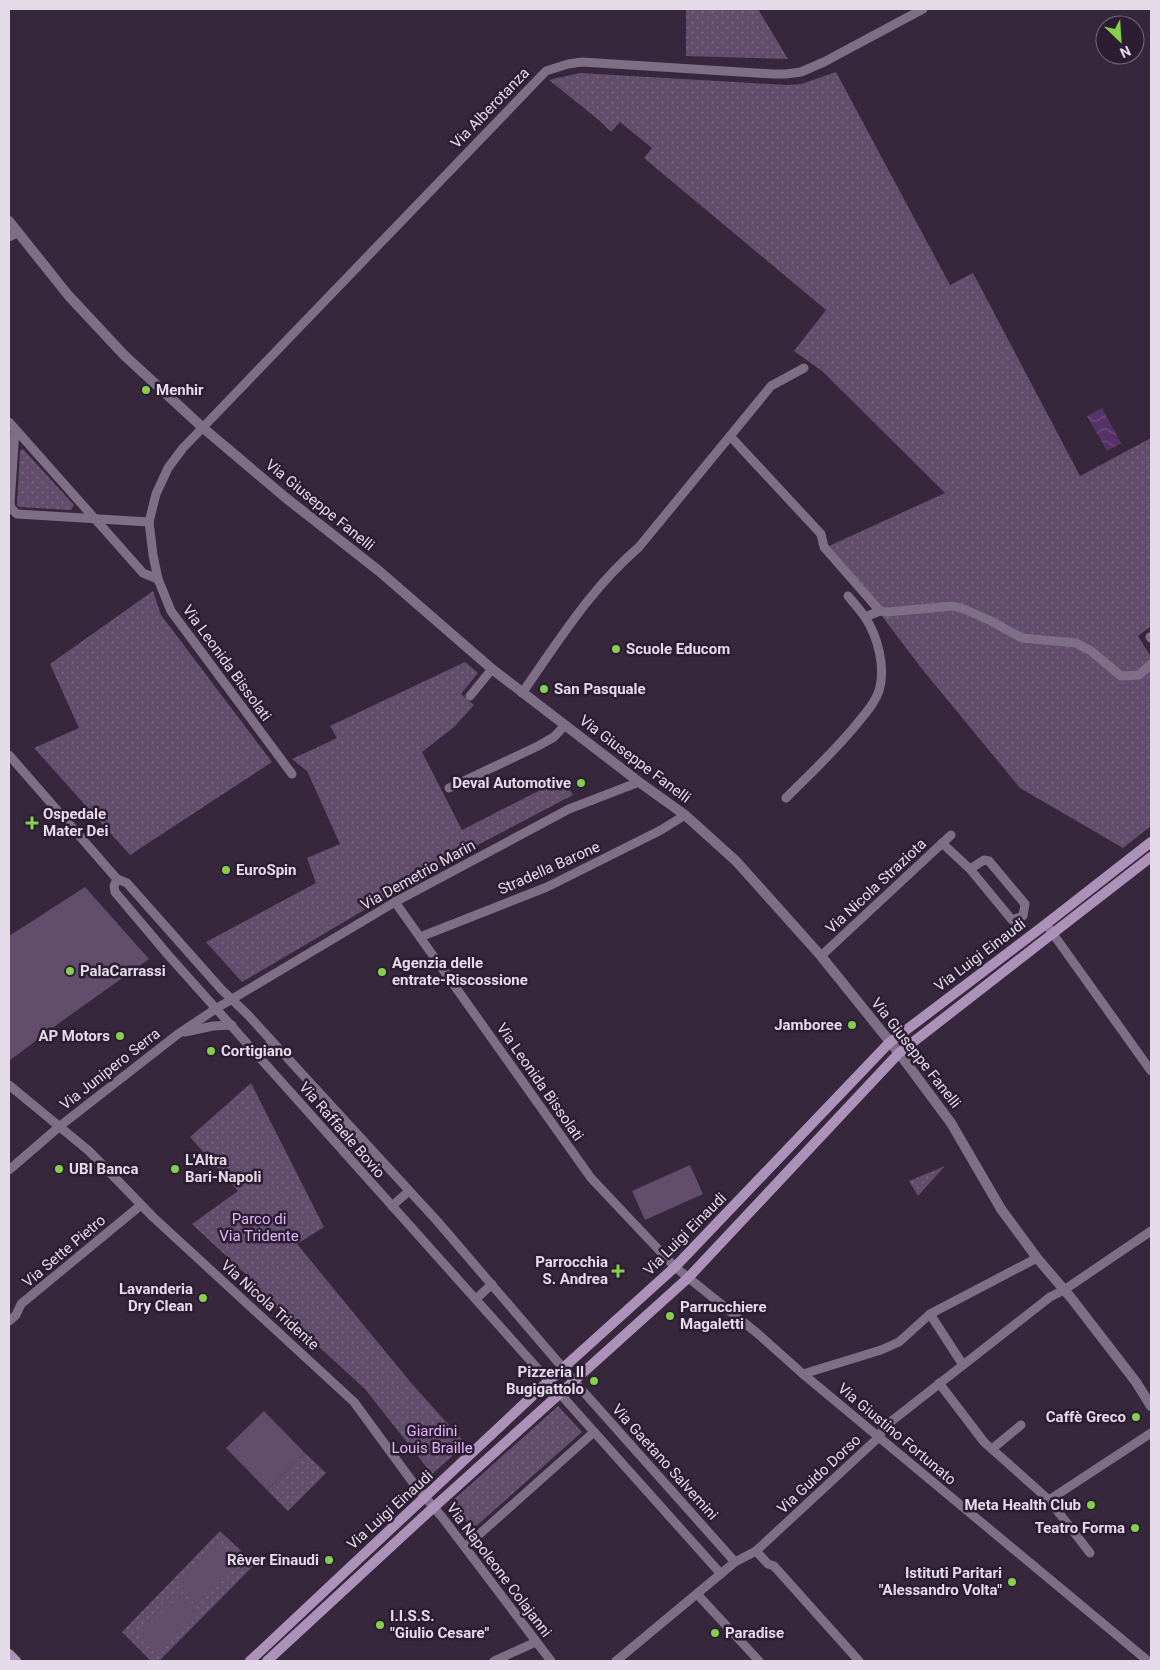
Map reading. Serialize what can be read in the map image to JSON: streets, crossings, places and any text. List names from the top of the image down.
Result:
{
  "streets": {
    "main road": ["Via Luigi Einaudi"],
    "street": [
      "Via Alberotanza",
      "Via Giuseppe Fanelli",
      "Via Leonida Bissolati",
      "Stradella Barone",
      "Via Demetrio Marin",
      "Via Nicola Straziota",
      "Via Junipero Serra",
      "Via Raffaele Bovio",
      "Via Sette Pietro",
      "Via Nicola Tridente",
      "Via Giustino Fortunato",
      "Via Gaetano Salvemini",
      "Via Guido Dorso",
      "Via Napoleone Colajanni"
    ]
  },
  "crossings": [
    ["Via Alberotanza", "Via Giuseppe Fanelli"],
    ["Via Alberotanza", "Via Leonida Bissolati"],
    ["Via Giuseppe Fanelli", "Via Leonida Bissolati"],
    ["Via Giuseppe Fanelli", "Stradella Barone"],
    ["Via Giuseppe Fanelli", "Via Demetrio Marin"],
    ["Via Giuseppe Fanelli", "Via Nicola Straziota"],
    ["Via Giuseppe Fanelli", "Via Luigi Einaudi"],
    ["Via Giuseppe Fanelli", "Via Guido Dorso"],
    ["Via Leonida Bissolati", "Stradella Barone"],
    ["Via Leonida Bissolati", "Via Demetrio Marin"],
    ["Via Leonida Bissolati", "Via Luigi Einaudi"],
    ["Via Leonida Bissolati", "Via Giustino Fortunato"],
    ["Via Demetrio Marin", "Via Junipero Serra"],
    ["Via Demetrio Marin", "Via Raffaele Bovio"],
    ["Via Luigi Einaudi", "Via Raffaele Bovio"],
    ["Via Luigi Einaudi", "Via Nicola Tridente"],
    ["Via Luigi Einaudi", "Via Giustino Fortunato"],
    ["Via Luigi Einaudi", "Via Gaetano Salvemini"],
    ["Via Luigi Einaudi", "Via Napoleone Colajanni"],
    ["Via Junipero Serra", "Via Raffaele Bovio"],
    ["Via Junipero Serra", "Via Nicola Tridente"],
    ["Via Raffaele Bovio", "Via Gaetano Salvemini"],
    ["Via Sette Pietro", "Via Nicola Tridente"],
    ["Via Nicola Tridente", "Via Napoleone Colajanni"],
    ["Via Giustino Fortunato", "Via Guido Dorso"],
    ["Via Gaetano Salvemini", "Via Guido Dorso"]
  ],
  "parks": ["Parco di Via Tridente", "Giardini Louis Braille"],
  "places": {
    "other": [
      "Menhir",
      "Scuole Educom",
      "San Pasquale",
      "Deval Automotive",
      "EuroSpin",
      "PalaCarrassi",
      "Agenzia delle entrate-Riscossione",
      "Jamboree",
      "AP Motors",
      "Cortigiano",
      "UBI Banca",
      "L'Altra Bari-Napoli",
      "Lavanderia Dry Clean",
      "Parrucchiere Magaletti",
      "Pizzeria Il Bugigattolo",
      "Caffè Greco",
      "Meta Health Club",
      "Teatro Forma",
      "Rêver Einaudi",
      "Istituti Paritari \"Alessandro Volta\"",
      "I.I.S.S. \"Giulio Cesare\"",
      "Paradise"
    ],
    "health": ["Ospedale Mater Dei", "Parrocchia S. Andrea"]
  },
  "north": "bottom right"
}
